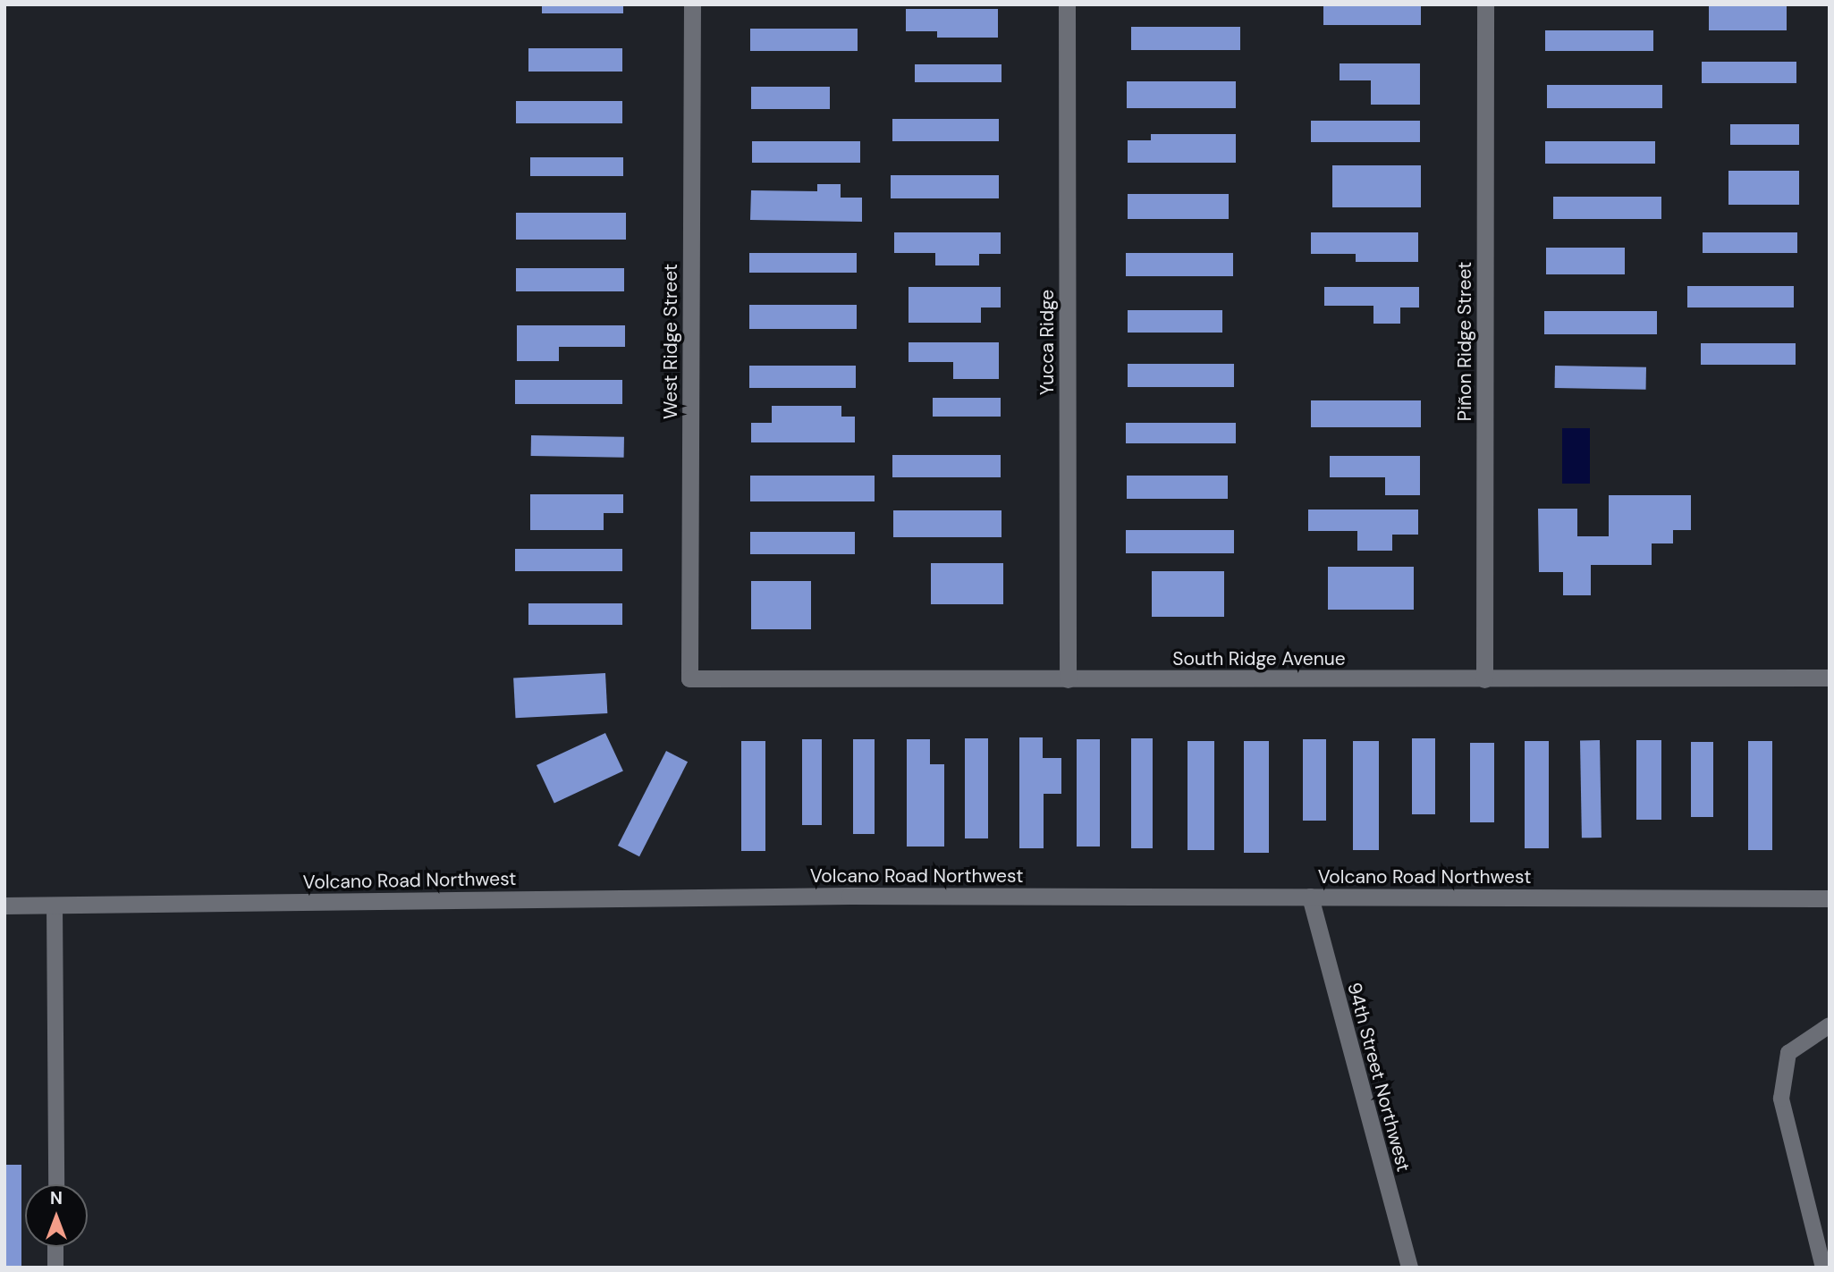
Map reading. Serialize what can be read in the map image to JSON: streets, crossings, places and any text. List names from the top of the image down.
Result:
{
  "streets": {
    "street": [
      "West Ridge Street",
      "Piñon Ridge Street",
      "Yucca Ridge",
      "South Ridge Avenue",
      "Volcano Road Northwest",
      "94th Street Northwest"
    ]
  },
  "crossings": [
    ["West Ridge Street", "South Ridge Avenue"],
    ["Piñon Ridge Street", "South Ridge Avenue"],
    ["Yucca Ridge", "South Ridge Avenue"],
    ["Volcano Road Northwest", "94th Street Northwest"]
  ],
  "north": "top"
}
